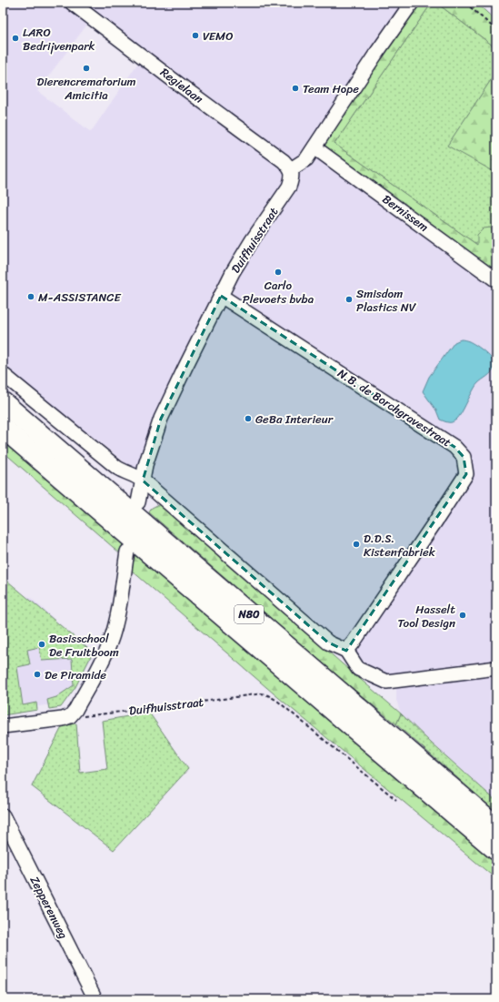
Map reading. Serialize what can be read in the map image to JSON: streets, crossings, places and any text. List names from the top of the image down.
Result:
{
  "streets": {
    "highway": ["N80"],
    "street": [
      "Regielaan",
      "Bernissem",
      "Duifhuisstraat",
      "N.B. de Borchgravestraat",
      "Zepperenweg"
    ]
  },
  "crossings": [
    ["Regielaan", "Duifhuisstraat"],
    ["Duifhuisstraat", "N.B. de Borchgravestraat"]
  ],
  "places": [
    "VEMO",
    "LARO Bedrijvenpark",
    "Dierencrematorium Amicitia",
    "Team Hope",
    "Carlo Plevoets bvba",
    "M-ASSISTANCE",
    "Smisdom Plastics NV",
    "GeBa Interieur",
    "D.D.S. Kistenfabriek",
    "Hasselt Tool Design",
    "Basisschool De Fruitboom",
    "De Piramide"
  ]
}
